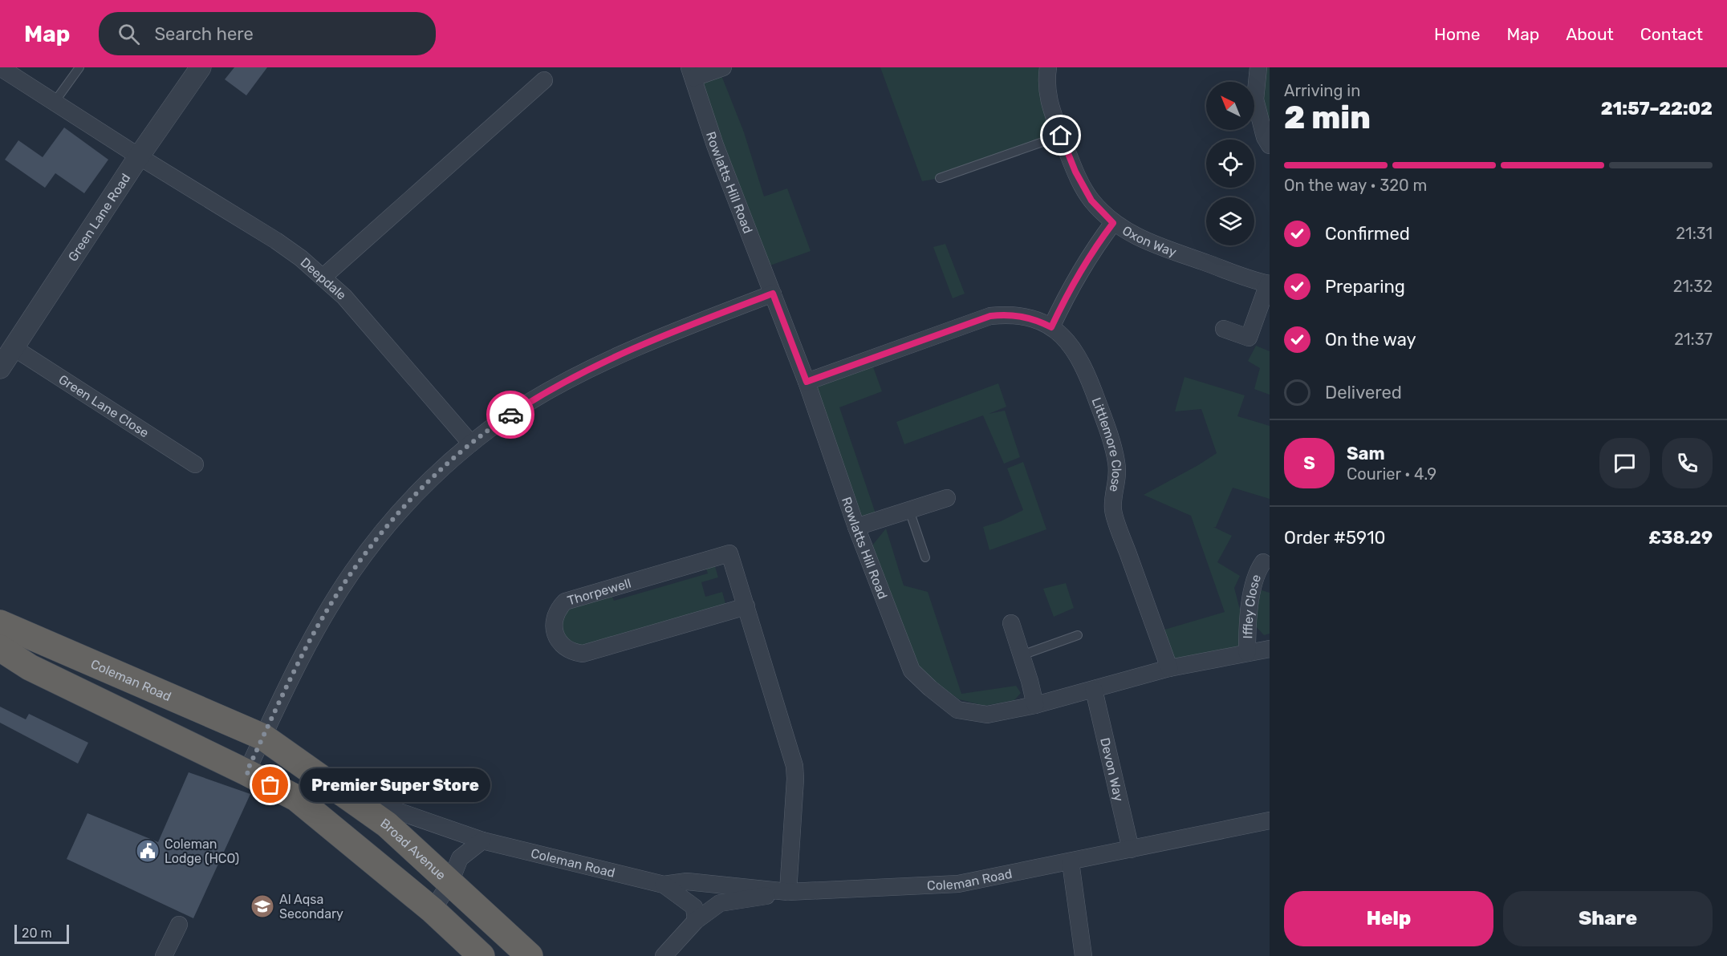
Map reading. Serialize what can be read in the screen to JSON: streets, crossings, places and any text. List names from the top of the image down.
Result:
{
  "streets": {
    "highway": ["Coleman Road", "Broad Avenue"],
    "street": [
      "Rowlatts Hill Road",
      "Green Lane Road",
      "Oxon Way",
      "Deepdale",
      "Green Lane Close",
      "Littlemore Close",
      "Thorpewell",
      "Iffley Close",
      "Devon Way"
    ]
  },
  "crossings": [
    ["Rowlatts Hill Road", "Littlemore Close"],
    ["Rowlatts Hill Road", "Iffley Close"],
    ["Rowlatts Hill Road", "Devon Way"],
    ["Green Lane Road", "Deepdale"],
    ["Green Lane Road", "Green Lane Close"],
    ["Thorpewell", "Coleman Road"],
    ["Coleman Road", "Devon Way"],
    ["Coleman Road", "Broad Avenue"]
  ],
  "places": {
    "other": ["Premier Super Store"],
    "public building": ["Coleman Lodge (HCO)"],
    "school or university": ["Al Aqsa Secondary"]
  },
  "scale_bar": "20 m",
  "north": "top left",
  "page": {
    "header": "Map",
    "search": "Search here",
    "nav": [
      "Home",
      "Map",
      "About",
      "Contact"
    ],
    "heading": ["2 min", "Arriving in", "21:57–22:02"],
    "panel": [
      "Sam",
      "Courier · 4.9",
      "Order #5910",
      "£38.29"
    ],
    "bar": "On the way · 320 m",
    "list": [
      ["Confirmed", "21:31"],
      ["Preparing", "21:32"],
      ["On the way", "21:37"],
      "Delivered"
    ],
    "round": "S",
    "bubble": "Premier Super Store",
    "buttons": ["Help", "Share"],
    "scale": "20 m"
  }
}
